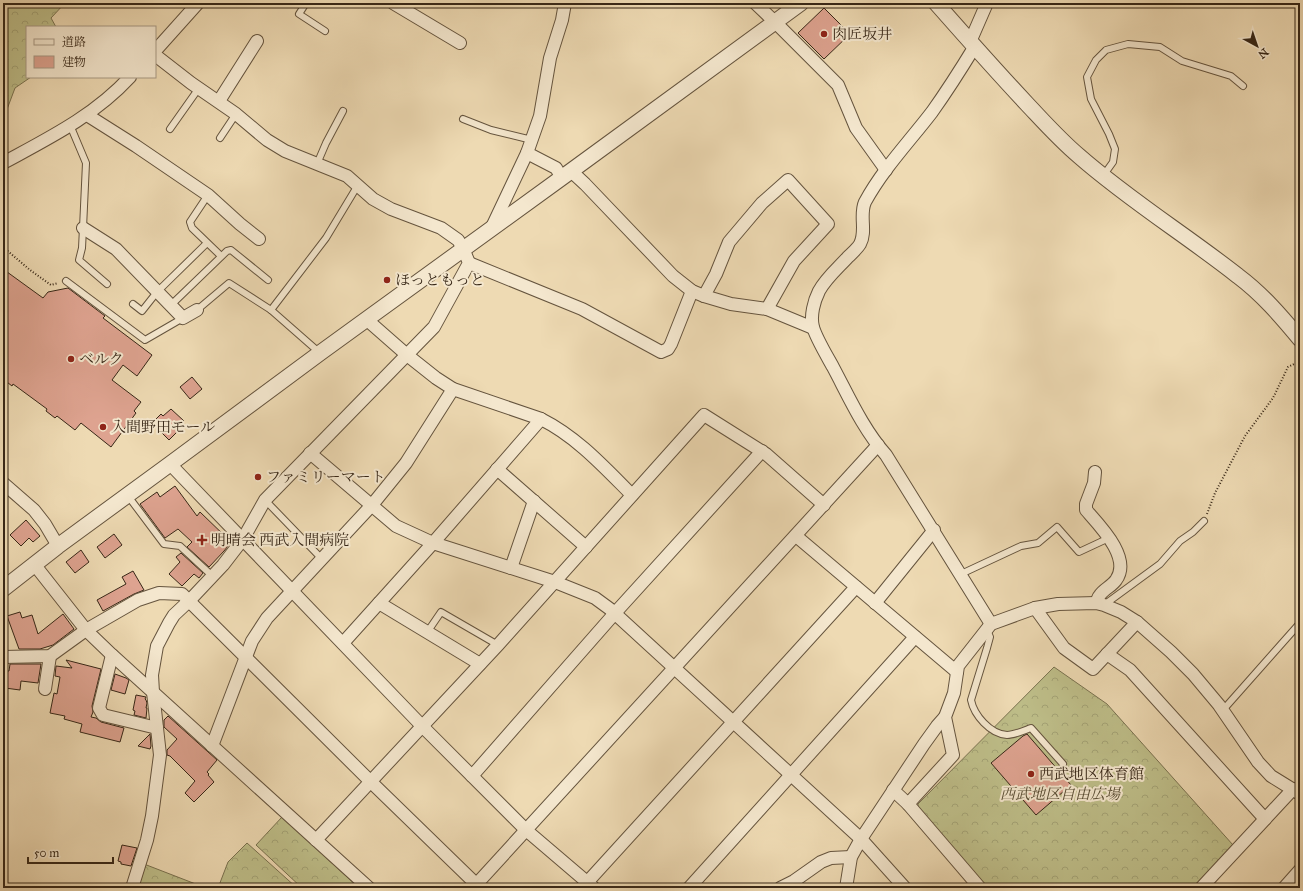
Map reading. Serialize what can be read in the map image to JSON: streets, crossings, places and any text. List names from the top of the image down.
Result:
{
  "parks": ["西武地区自由広場"],
  "places": {
    "other": [
      "肉匠坂井",
      "ほっともっと",
      "ベルク",
      "入間野田モール",
      "ファミリーマート",
      "西武地区体育館"
    ],
    "health": ["明晴会 西武入間病院"]
  },
  "legend": ["道路", "建物"],
  "scale_bar": "50 m",
  "north": "bottom right"
}
